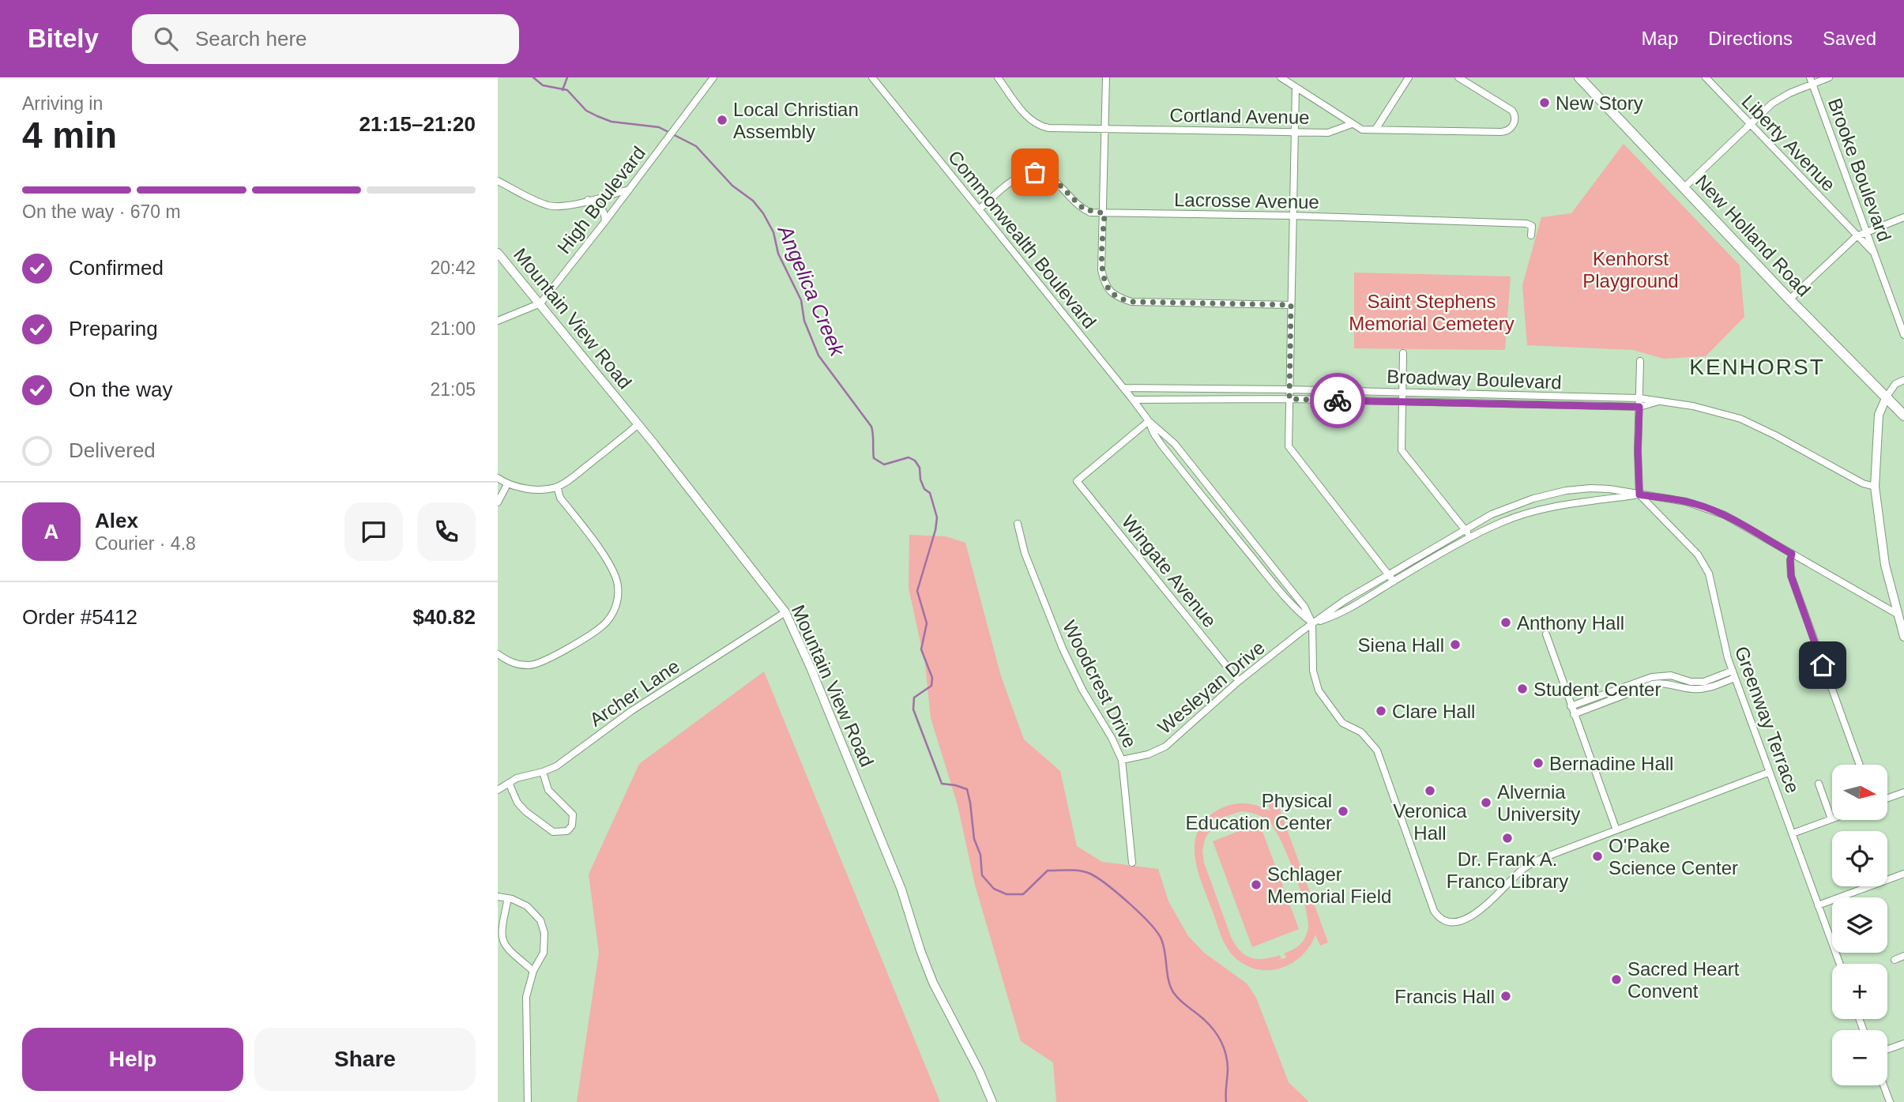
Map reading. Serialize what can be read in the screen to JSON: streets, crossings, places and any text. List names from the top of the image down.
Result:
{
  "streets": {
    "main road": ["New Holland Road"],
    "street": [
      "Cortland Avenue",
      "Liberty Avenue",
      "Brooke Boulevard",
      "High Boulevard",
      "Lacrosse Avenue",
      "Commonwealth Boulevard",
      "Mountain View Road",
      "Broadway Boulevard",
      "Wingate Avenue",
      "Woodcrest Drive",
      "Wesleyan Drive",
      "Archer Lane",
      "Greenway Terrace"
    ]
  },
  "crossings": [
    ["Liberty Avenue", "Brooke Boulevard"],
    ["High Boulevard", "Mountain View Road"],
    ["Lacrosse Avenue", "Commonwealth Boulevard"],
    ["Commonwealth Boulevard", "Broadway Boulevard"],
    ["Commonwealth Boulevard", "Wingate Avenue"],
    ["Commonwealth Boulevard", "Wesleyan Drive"],
    ["Mountain View Road", "Archer Lane"],
    ["Wingate Avenue", "Wesleyan Drive"],
    ["Woodcrest Drive", "Wesleyan Drive"]
  ],
  "districts": ["KENHORST"],
  "water": ["Angelica Creek"],
  "parks": ["Kenhorst Playground", "Saint Stephens Memorial Cemetery"],
  "places": [
    "New Story",
    "Local Christian Assembly",
    "Anthony Hall",
    "Siena Hall",
    "Student Center",
    "Clare Hall",
    "Bernadine Hall",
    "Veronica Hall",
    "Alvernia University",
    "Physical Education Center",
    "Dr. Frank A. Franco Library",
    "O'Pake Science Center",
    "Schlager Memorial Field",
    "Sacred Heart Convent",
    "Francis Hall"
  ],
  "north": "right",
  "page": {
    "header": "Bitely",
    "search": "Search here",
    "nav": ["Map", "Directions", "Saved"],
    "heading": ["4 min", "Arriving in", "21:15–21:20"],
    "panel": [
      "Alex",
      "Courier · 4.8",
      "Order #5412",
      "$40.82"
    ],
    "bar": "On the way · 670 m",
    "list": [
      ["Confirmed", "20:42"],
      ["Preparing", "21:00"],
      ["On the way", "21:05"],
      "Delivered"
    ],
    "round": "A",
    "map_buttons": ["+", "−"],
    "buttons": ["Help", "Share"]
  }
}
